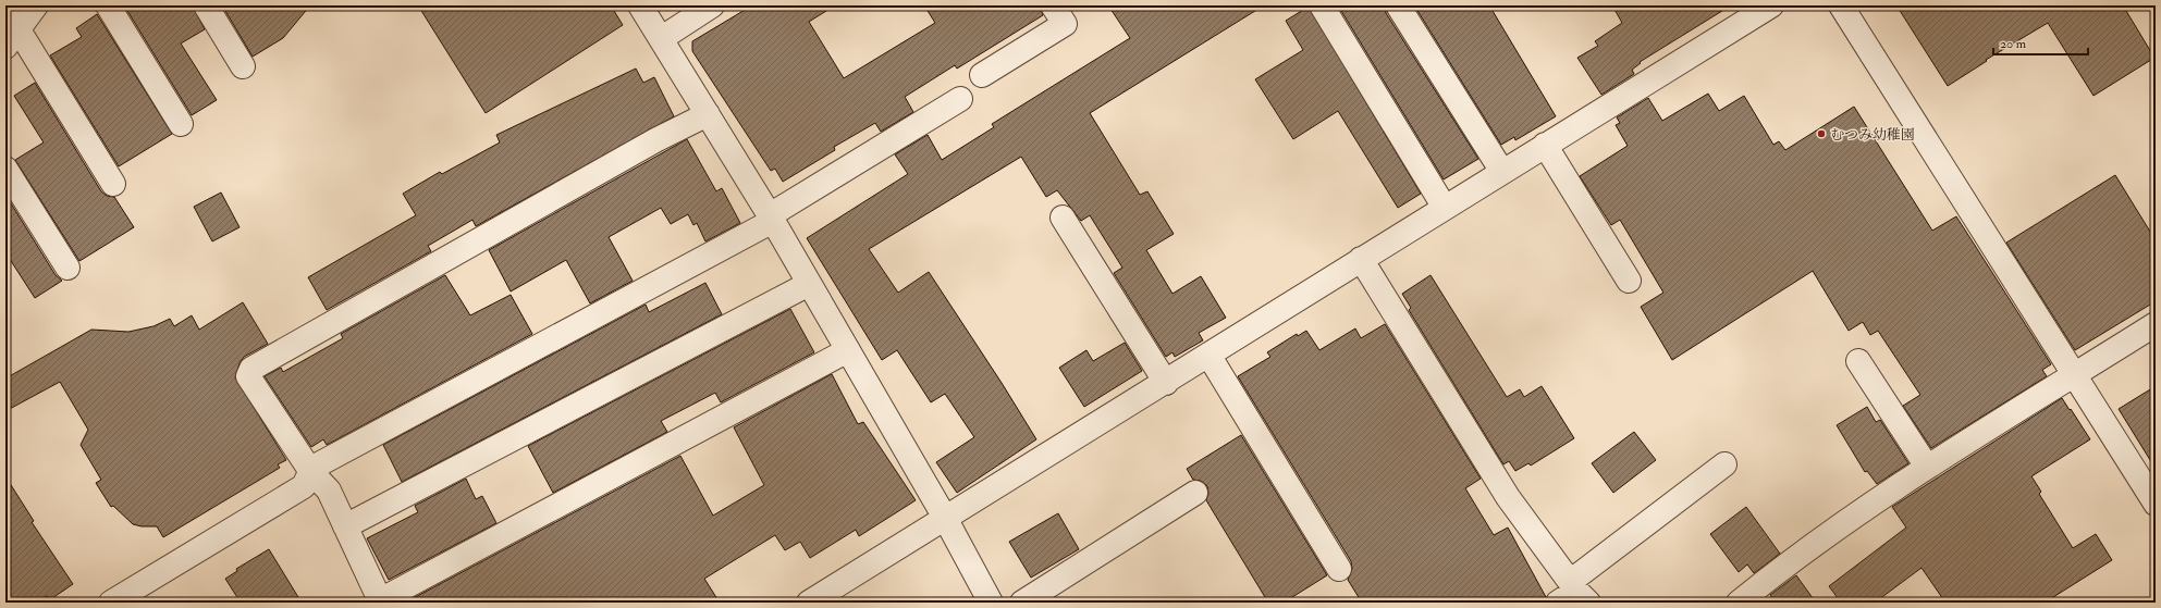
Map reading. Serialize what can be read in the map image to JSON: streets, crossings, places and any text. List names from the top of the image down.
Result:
{
  "places": ["むつみ幼稚園"],
  "scale_bar": "20 m"
}
